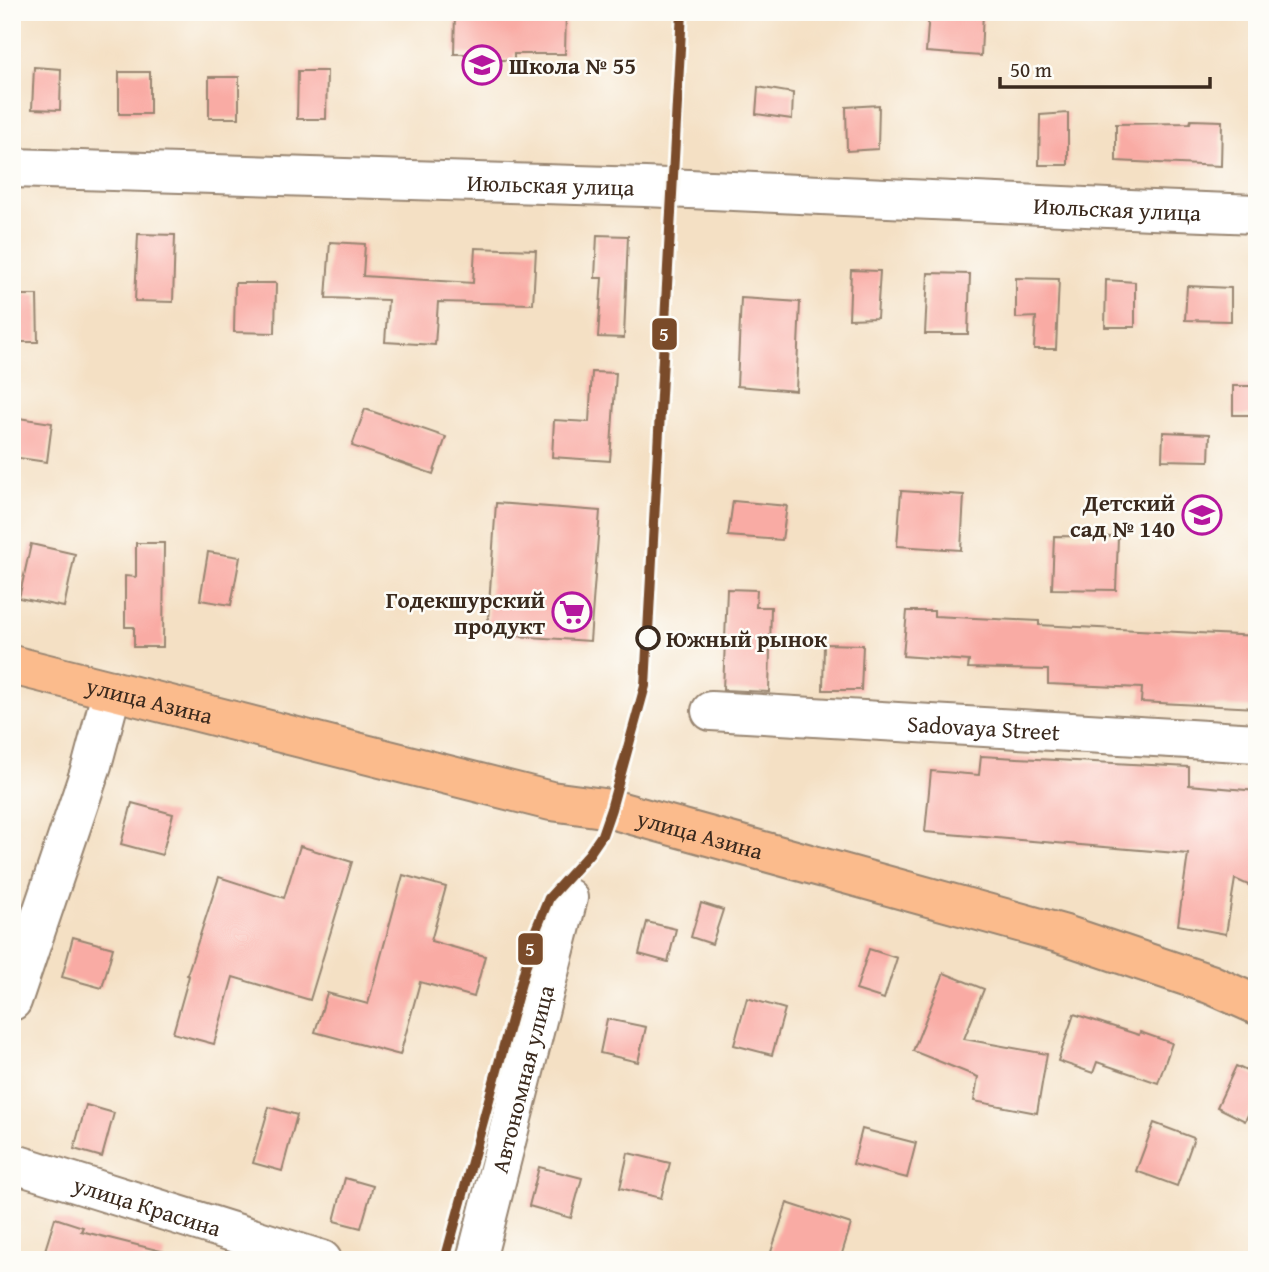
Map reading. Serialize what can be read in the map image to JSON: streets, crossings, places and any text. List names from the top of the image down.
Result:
{
  "streets": {
    "main road": ["улица Азина"],
    "street": [
      "Июльская улица",
      "Sadovaya Street",
      "Автономная улица",
      "улица Красина"
    ]
  },
  "places": {
    "school or university": ["Школа № 55", "Детский сад № 140"],
    "supermarket": ["Годекшурский продукт"],
    "other": ["Южный рынок"]
  },
  "lines": ["transit line 5"],
  "scale_bar": "50 m"
}
